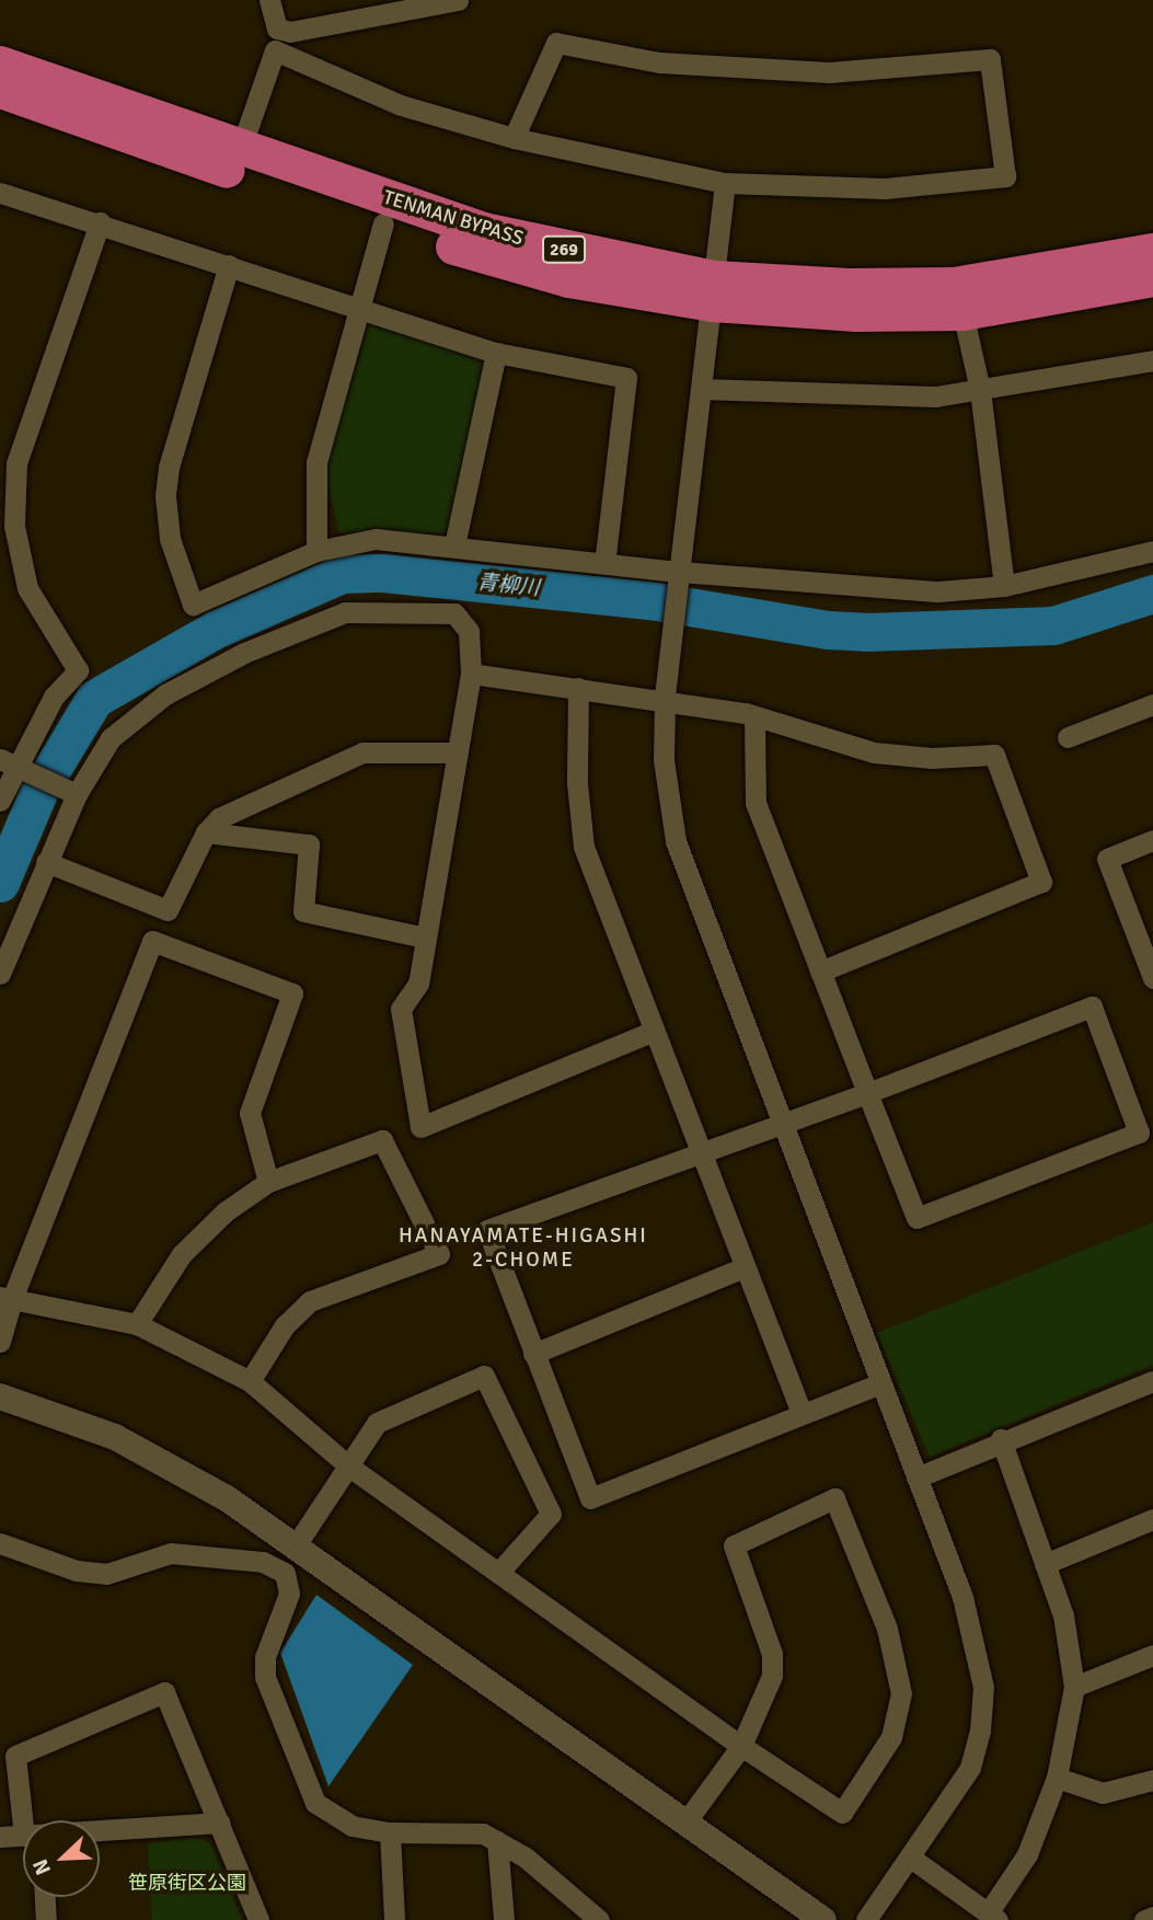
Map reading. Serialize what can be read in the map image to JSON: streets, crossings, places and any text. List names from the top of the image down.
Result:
{
  "streets": {
    "highway": ["TENMAN BYPASS", "269"]
  },
  "districts": ["HANAYAMATE-HIGASHI 2-CHOME"],
  "water": ["青柳川"],
  "parks": ["笹原街区公園"],
  "north": "bottom left"
}
